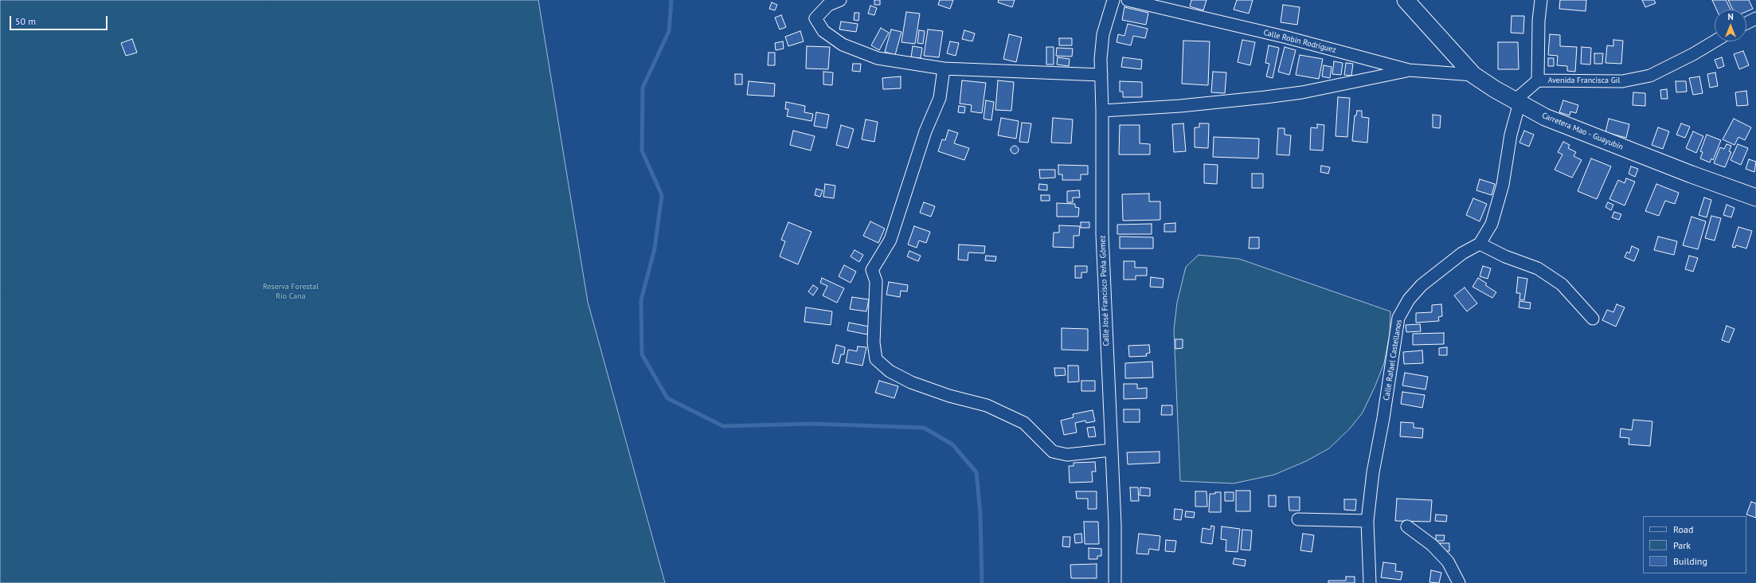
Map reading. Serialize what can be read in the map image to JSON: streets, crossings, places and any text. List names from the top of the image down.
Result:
{
  "streets": {
    "main road": ["Carretera Mao - Guayubín"],
    "street": [
      "Calle Robin Rodríguez",
      "Avenida Francisca Gil",
      "Calle José Francisco Peña Gómez",
      "Calle Rafael Castellanos"
    ]
  },
  "crossings": [
    ["Calle Robin Rodríguez", "Carretera Mao - Guayubín"],
    ["Avenida Francisca Gil", "Carretera Mao - Guayubín"]
  ],
  "parks": ["Reserva Forestal Río Cana"],
  "legend": ["Road", "Park", "Building"],
  "scale_bar": "50 m",
  "north": "top"
}
